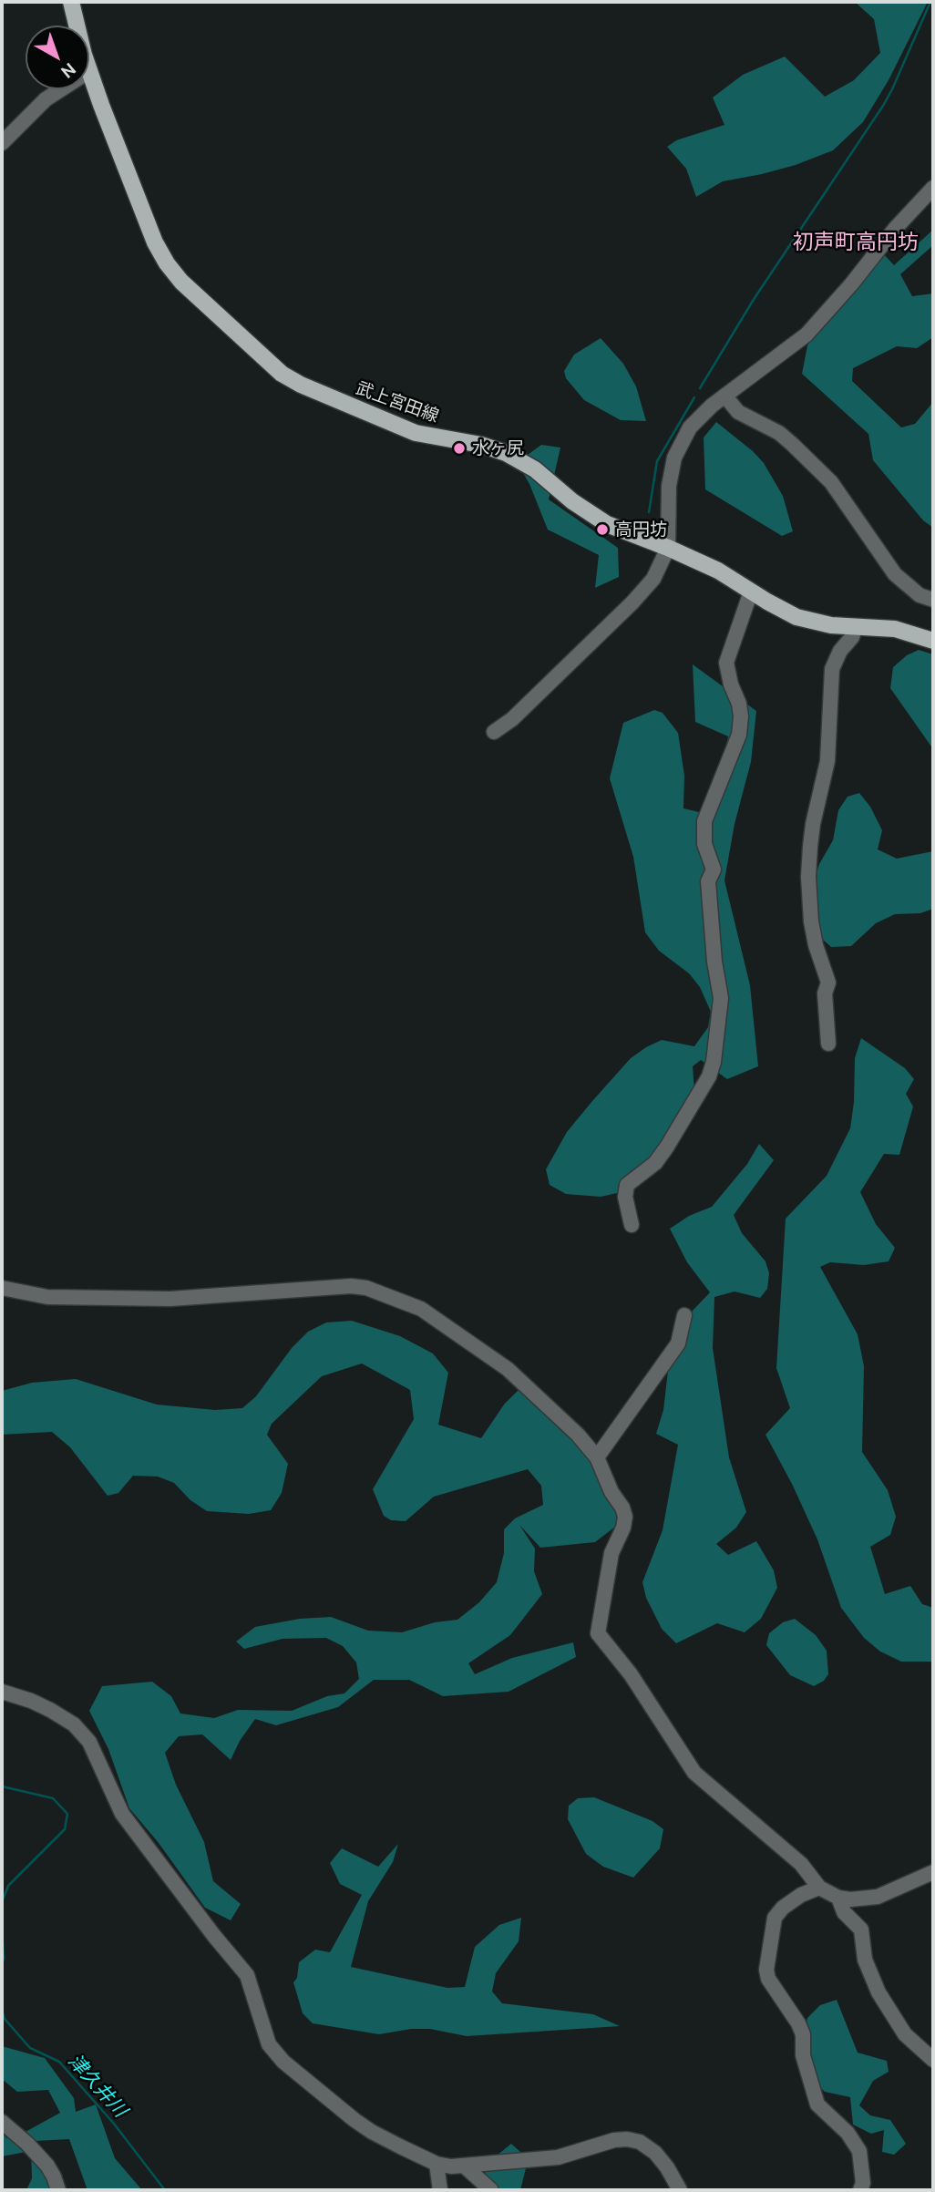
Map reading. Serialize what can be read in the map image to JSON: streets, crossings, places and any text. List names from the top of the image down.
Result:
{
  "streets": {
    "main road": ["武上宮田線"]
  },
  "districts": ["初声町高円坊"],
  "water": ["津久井川"],
  "places": ["水ヶ尻", "高円坊"],
  "north": "bottom right"
}
